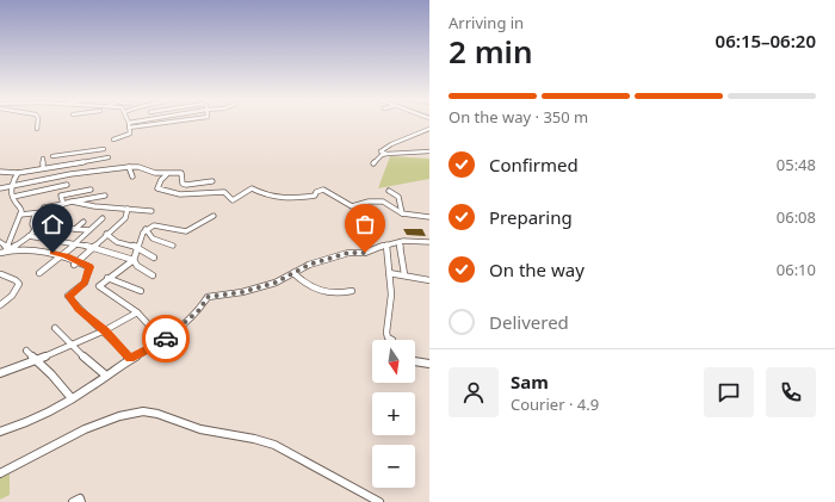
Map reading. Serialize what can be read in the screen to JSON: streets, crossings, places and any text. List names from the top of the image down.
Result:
{
  "north": "bottom",
  "page": {
    "heading": ["2 min", "Arriving in", "06:15–06:20"],
    "panel": ["Sam", "Courier · 4.9"],
    "bar": "On the way · 350 m",
    "list": [
      ["Confirmed", "05:48"],
      ["Preparing", "06:08"],
      ["On the way", "06:10"],
      "Delivered"
    ],
    "map_buttons": ["+", "−"]
  }
}
